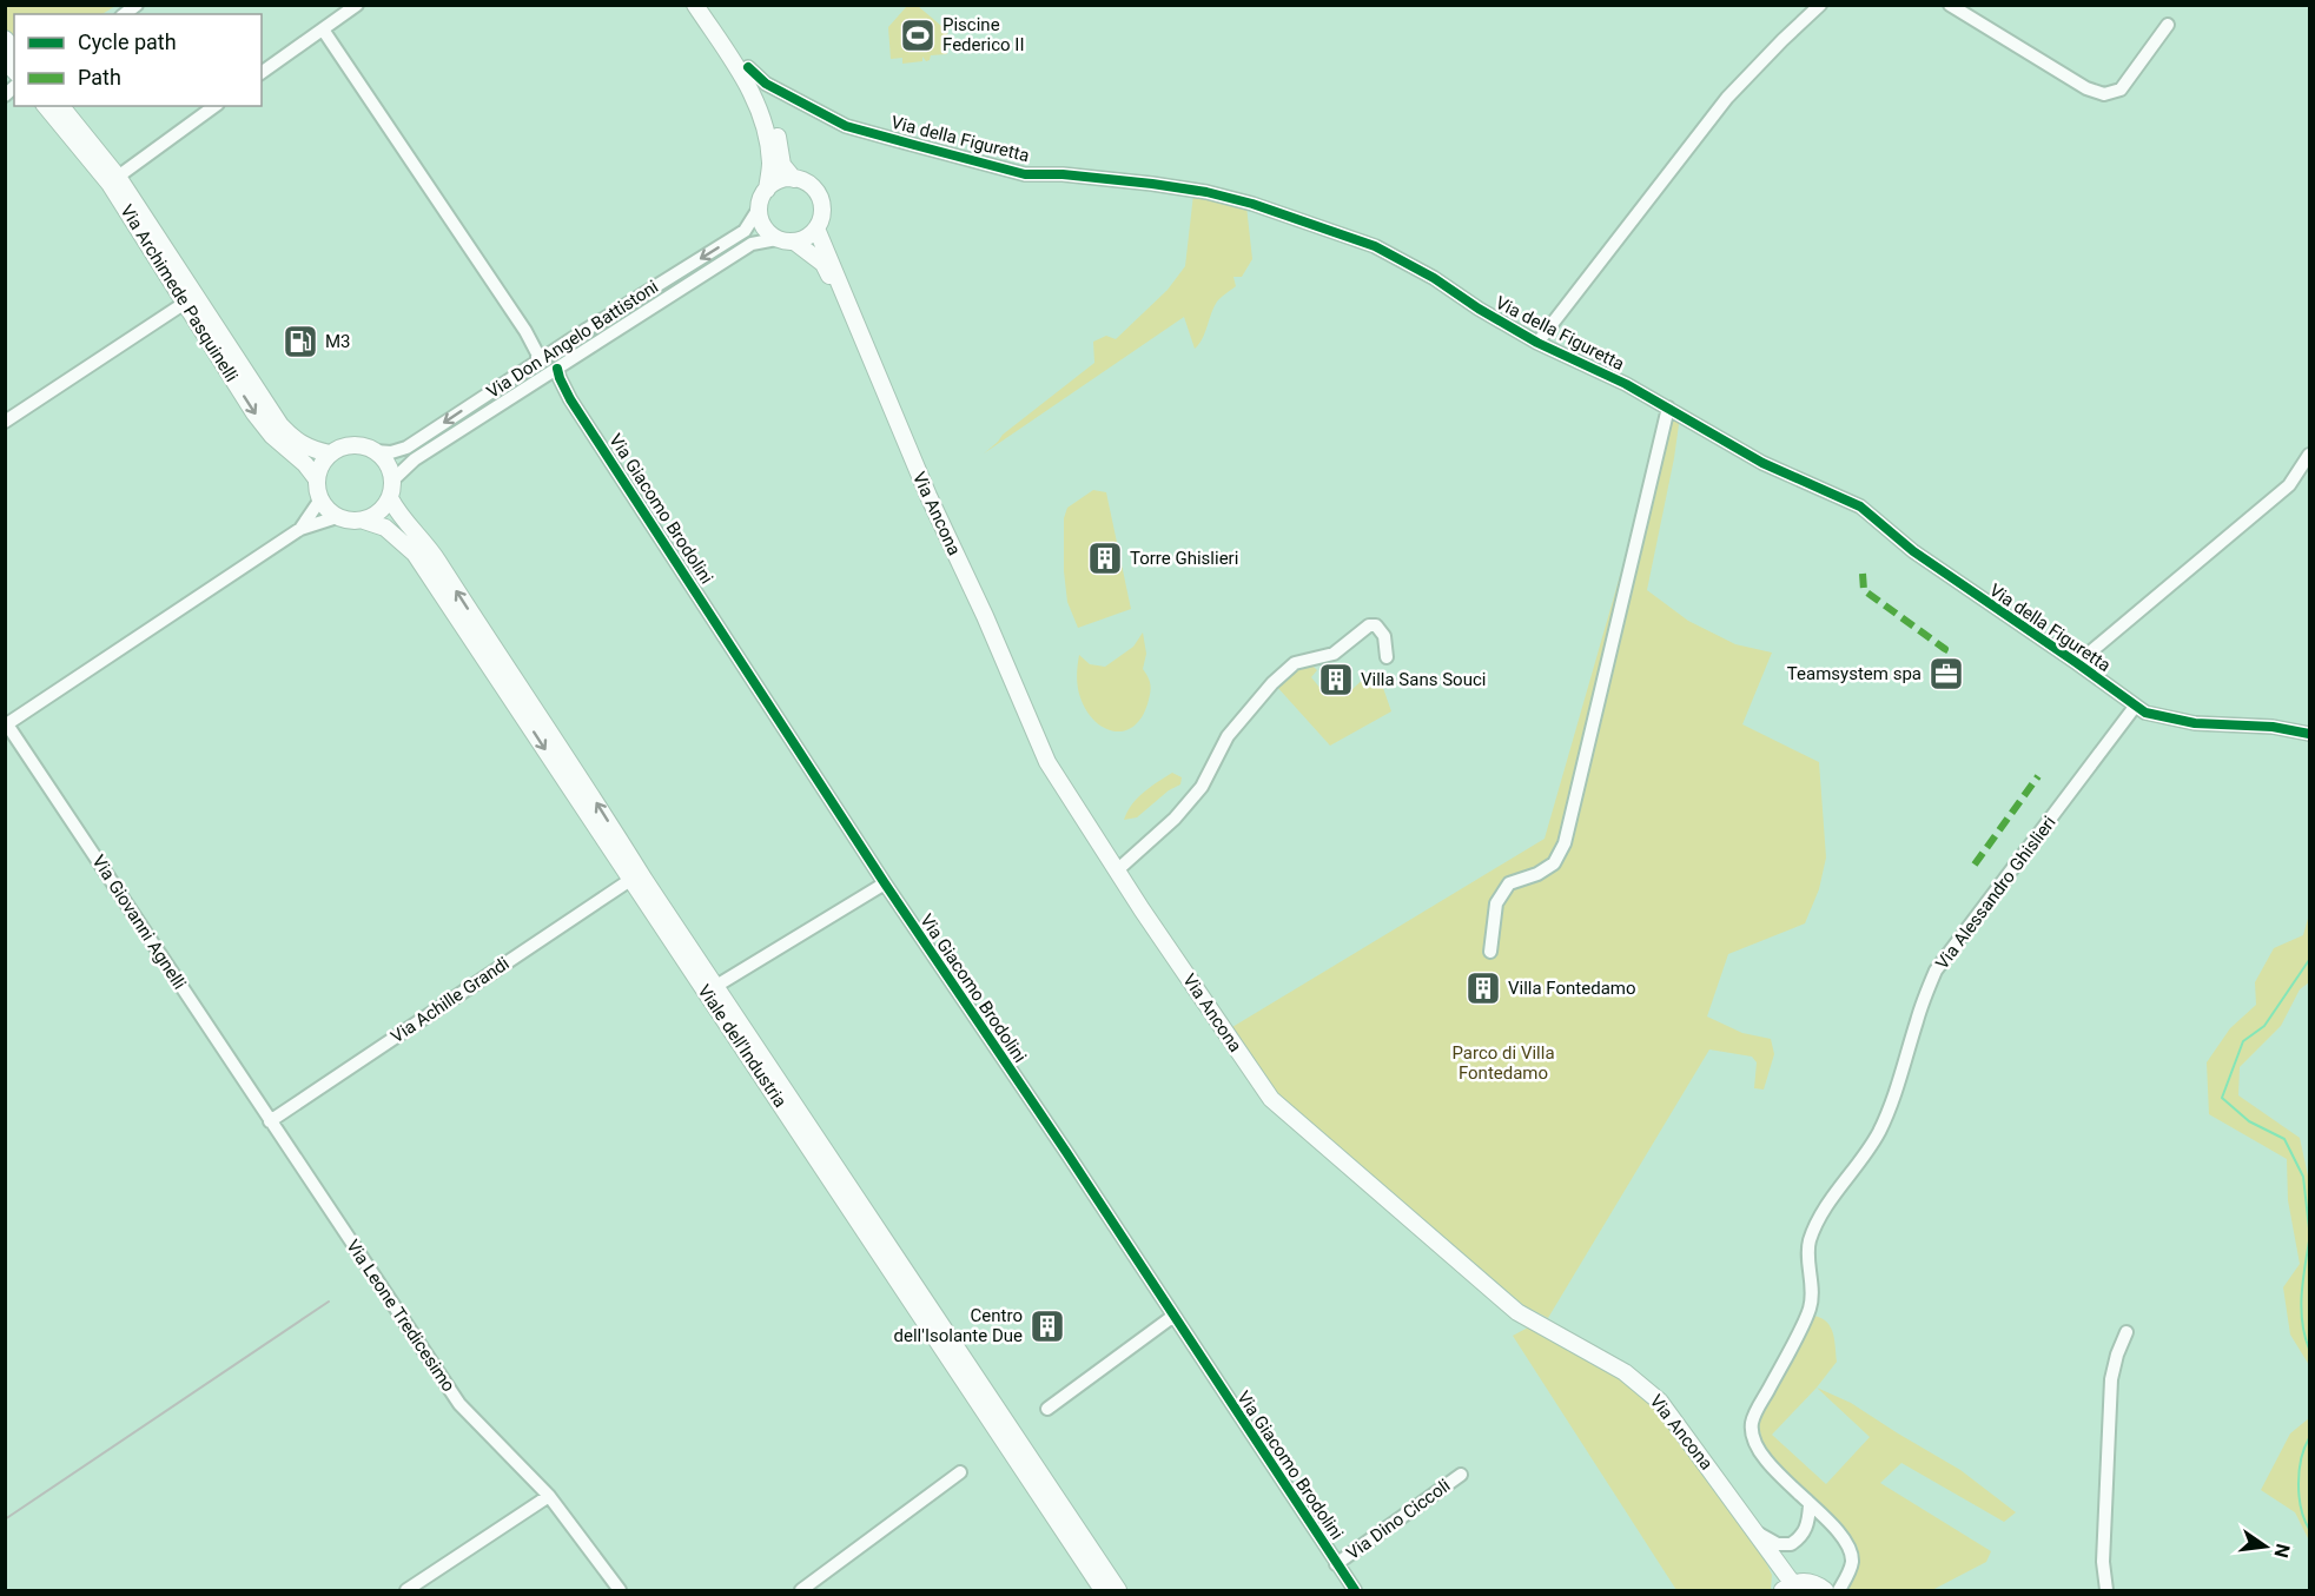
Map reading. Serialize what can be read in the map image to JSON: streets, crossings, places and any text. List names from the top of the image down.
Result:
{
  "streets": {
    "main road": [
      "Via Archimede Pasquinelli",
      "Via Don Angelo Battistoni",
      "Via Ancona",
      "Viale dell'Industria"
    ],
    "street": [
      "Via della Figuretta",
      "Via Giacomo Brodolini",
      "Via Alessandro Ghislieri",
      "Via Giovanni Agnelli",
      "Via Achille Grandi",
      "Via Leone Tredicesimo",
      "Via Dino Ciccoli"
    ]
  },
  "crossings": [
    ["Via della Figuretta", "Via Ancona"],
    ["Via della Figuretta", "Via Alessandro Ghislieri"],
    ["Via Archimede Pasquinelli", "Via Don Angelo Battistoni"],
    ["Via Archimede Pasquinelli", "Viale dell'Industria"],
    ["Via Don Angelo Battistoni", "Via Giacomo Brodolini"],
    ["Via Don Angelo Battistoni", "Via Ancona"],
    ["Via Don Angelo Battistoni", "Viale dell'Industria"],
    ["Via Giacomo Brodolini", "Viale dell'Industria"],
    ["Via Giacomo Brodolini", "Via Dino Ciccoli"],
    ["Via Giovanni Agnelli", "Via Achille Grandi"],
    ["Via Giovanni Agnelli", "Via Leone Tredicesimo"],
    ["Via Achille Grandi", "Viale dell'Industria"],
    ["Via Achille Grandi", "Via Leone Tredicesimo"]
  ],
  "one_way": ["Via Don Angelo Battistoni"],
  "parks": ["Parco di Villa Fontedamo"],
  "places": {
    "sports": ["Piscine Federico II"],
    "fuel station": ["M3"],
    "building": [
      "Torre Ghislieri",
      "Villa Sans Souci",
      "Villa Fontedamo",
      "Centro dell'Isolante Due"
    ],
    "office": ["Teamsystem spa"]
  },
  "legend": ["Cycle path", "Path"],
  "north": "right"
}
